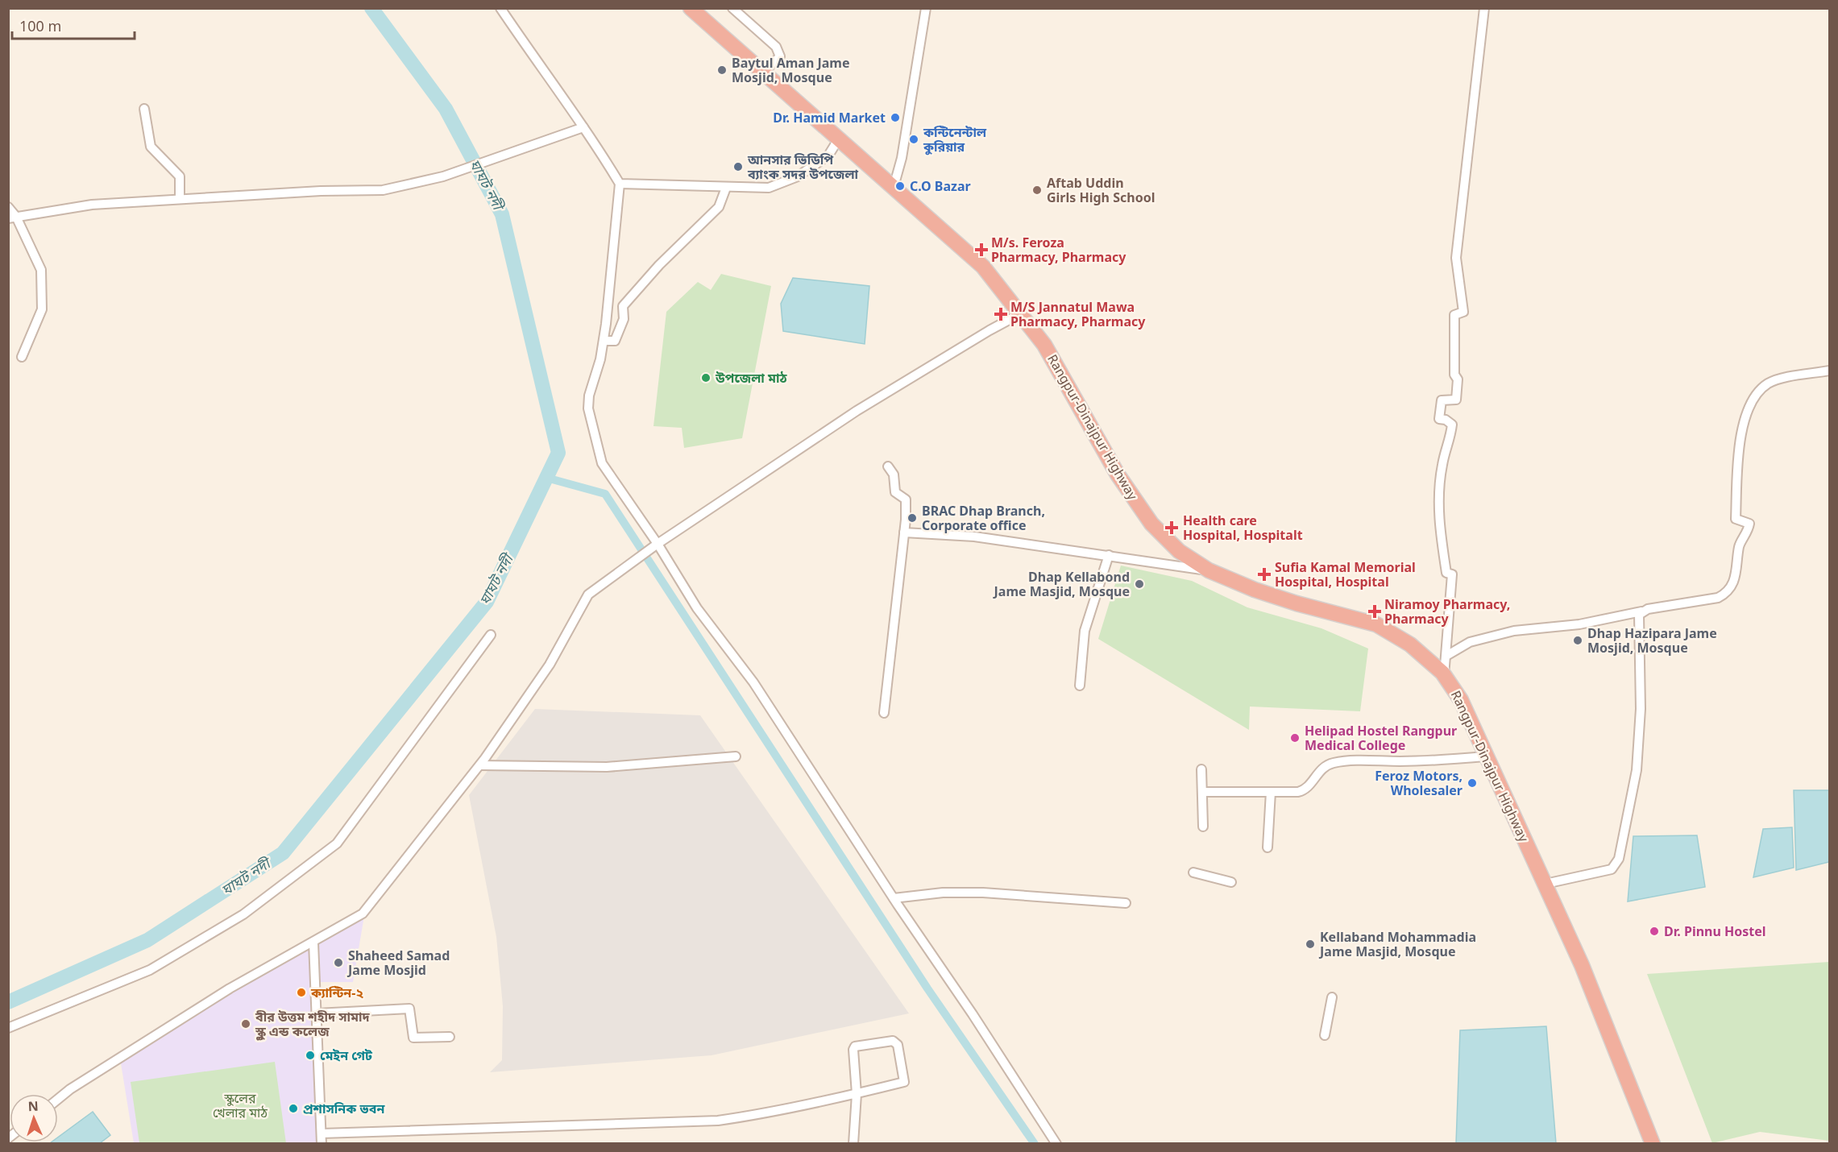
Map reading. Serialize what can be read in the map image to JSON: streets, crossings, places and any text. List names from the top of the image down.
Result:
{
  "streets": {
    "highway": ["Rangpur-Dinajpur Highway"]
  },
  "water": ["ঘাঘট নদী"],
  "parks": ["স্কুলের খেলার মাঠ"],
  "places": {
    "other": [
      "Baytul Aman Jame Mosjid, Mosque",
      "Dr. Hamid Market",
      "কন্টিনেন্টাল কুরিয়ার",
      "আনসার ভিডিপি ব্যাংক সদর উপজেলা",
      "C.O Bazar",
      "Aftab Uddin Girls High School",
      "উপজেলা মাঠ",
      "BRAC Dhap Branch, Corporate office",
      "Dhap Kellabond Jame Masjid, Mosque",
      "Dhap Hazipara Jame Mosjid, Mosque",
      "Helipad Hostel Rangpur Medical College",
      "Feroz Motors, Wholesaler",
      "Dr. Pinnu Hostel",
      "Kellaband Mohammadia Jame Masjid, Mosque",
      "Shaheed Samad Jame Mosjid",
      "ক্যান্টিন-২",
      "বীর উত্তম শহীদ সামাদ স্কুল এন্ড কলেজ",
      "মেইন গেট",
      "প্রশাসনিক ভবন"
    ],
    "health": [
      "M/s. Feroza Pharmacy, Pharmacy",
      "M/S Jannatul Mawa Pharmacy, Pharmacy",
      "Health care Hospital, Hospitalt",
      "Sufia Kamal Memorial Hospital, Hospital",
      "Niramoy Pharmacy, Pharmacy"
    ]
  },
  "scale_bar": "100 m",
  "north": "top"
}
